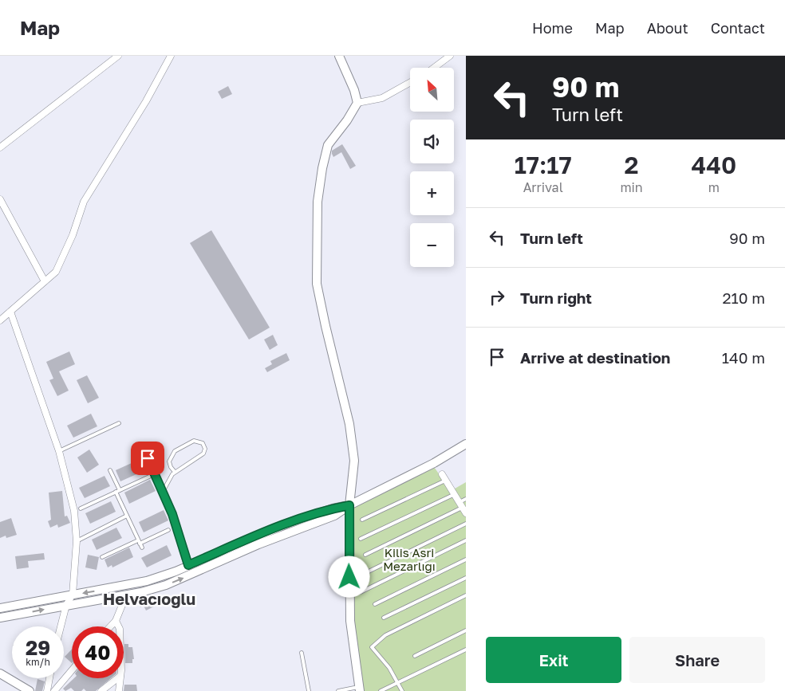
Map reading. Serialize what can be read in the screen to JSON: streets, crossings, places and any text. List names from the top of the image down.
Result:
{
  "districts": ["Helvacıoğlu"],
  "parks": ["Kilis Asri Mezarlığı"],
  "north": "top left",
  "page": {
    "header": "Map",
    "nav": [
      "Home",
      "Map",
      "About",
      "Contact"
    ],
    "turn": ["90 m", "Turn left"],
    "map_buttons": ["+", "−"],
    "eta": [
      "17:17",
      "Arrival",
      "2",
      "min",
      "440",
      "m"
    ],
    "list": [
      {
        "name": "Turn left",
        "value": "90 m"
      },
      {
        "name": "Turn right",
        "value": "210 m"
      },
      {
        "name": "Arrive at destination",
        "value": "140 m"
      }
    ],
    "speed": "29 km/h",
    "limit": "40",
    "buttons": ["Exit", "Share"]
  }
}
